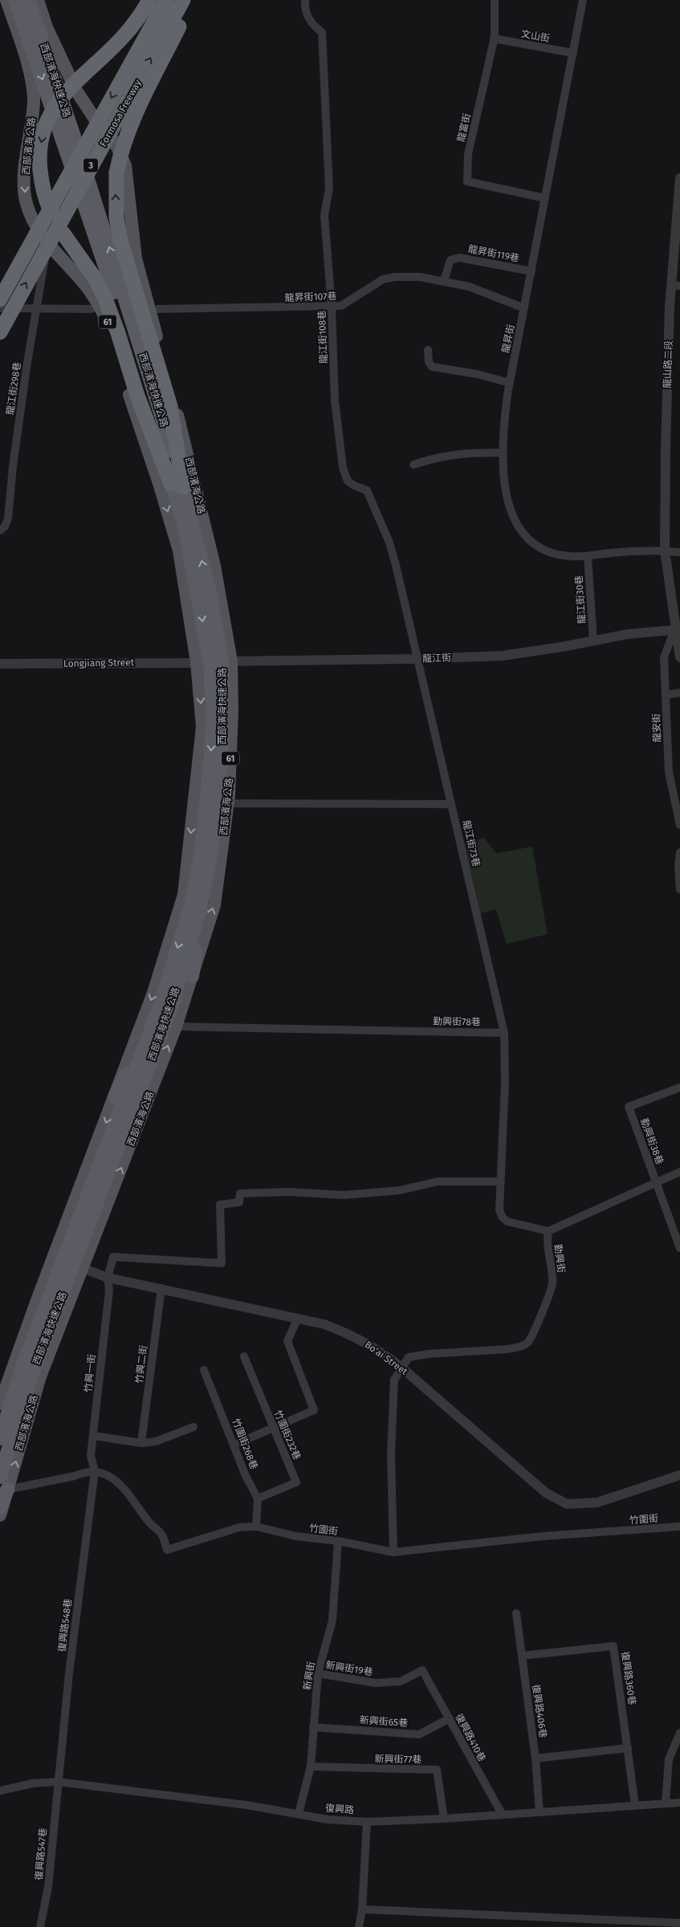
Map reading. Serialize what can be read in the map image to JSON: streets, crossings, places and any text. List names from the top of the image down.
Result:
{
  "streets": {
    "highway": [
      "西部濱海快速公路",
      "Formosa Freeway",
      "3",
      "61"
    ],
    "main road": ["西部濱海公路"],
    "street": [
      "文山街",
      "龍富街",
      "龍昇街119巷",
      "龍昇街107巷",
      "龍江街108巷",
      "龍昇街",
      "龍山路二段",
      "龍江街298巷",
      "龍江街30巷",
      "龍江街",
      "Longjiang Street",
      "龍安街",
      "龍江街73巷",
      "勤興街78巷",
      "勤興街38巷",
      "勤興街",
      "Bo'ai Street",
      "竹興二街",
      "竹興一街",
      "竹圍街232巷",
      "竹圍街268巷",
      "竹圍街",
      "復興路548巷",
      "新興街19巷",
      "新興街",
      "復興路360巷",
      "復興路406巷",
      "新興街65巷",
      "復興路410巷",
      "新興街77巷",
      "復興路",
      "復興路547巷"
    ]
  },
  "crossings": [
    ["文山街", "龍富街"],
    ["文山街", "龍昇街"],
    ["西部濱海快速公路", "西部濱海公路"],
    ["西部濱海快速公路", "龍江街"],
    ["西部濱海快速公路", "Longjiang Street"],
    ["西部濱海快速公路", "Bo'ai Street"],
    ["龍富街", "龍昇街"],
    ["西部濱海公路", "龍江街298巷"],
    ["西部濱海公路", "龍江街"],
    ["西部濱海公路", "Longjiang Street"],
    ["西部濱海公路", "勤興街78巷"],
    ["西部濱海公路", "Bo'ai Street"],
    ["龍昇街119巷", "龍昇街107巷"],
    ["龍昇街119巷", "龍昇街"],
    ["龍昇街107巷", "龍江街108巷"],
    ["龍昇街107巷", "龍昇街"],
    ["龍江街108巷", "龍江街"],
    ["龍江街108巷", "龍江街73巷"],
    ["龍昇街", "龍山路二段"],
    ["龍昇街", "龍江街30巷"],
    ["龍山路二段", "龍江街"],
    ["龍山路二段", "龍安街"],
    ["龍江街30巷", "龍江街"],
    ["龍江街", "Longjiang Street"],
    ["龍江街", "龍安街"],
    ["龍江街", "龍江街73巷"],
    ["龍江街73巷", "勤興街78巷"],
    ["勤興街38巷", "勤興街"],
    ["勤興街", "Bo'ai Street"],
    ["Bo'ai Street", "竹興二街"],
    ["Bo'ai Street", "竹興一街"],
    ["竹興一街", "竹圍街"],
    ["竹興一街", "復興路548巷"],
    ["竹圍街232巷", "竹圍街268巷"],
    ["竹圍街", "復興路548巷"],
    ["竹圍街", "新興街"],
    ["復興路548巷", "復興路"],
    ["復興路548巷", "復興路547巷"],
    ["新興街19巷", "新興街"],
    ["新興街19巷", "復興路410巷"],
    ["新興街", "新興街65巷"],
    ["新興街", "新興街77巷"],
    ["新興街", "復興路"],
    ["復興路360巷", "復興路406巷"],
    ["復興路360巷", "復興路"],
    ["復興路406巷", "復興路"],
    ["新興街65巷", "復興路410巷"],
    ["復興路410巷", "復興路"],
    ["新興街77巷", "復興路"],
    ["復興路", "復興路547巷"]
  ]
}
